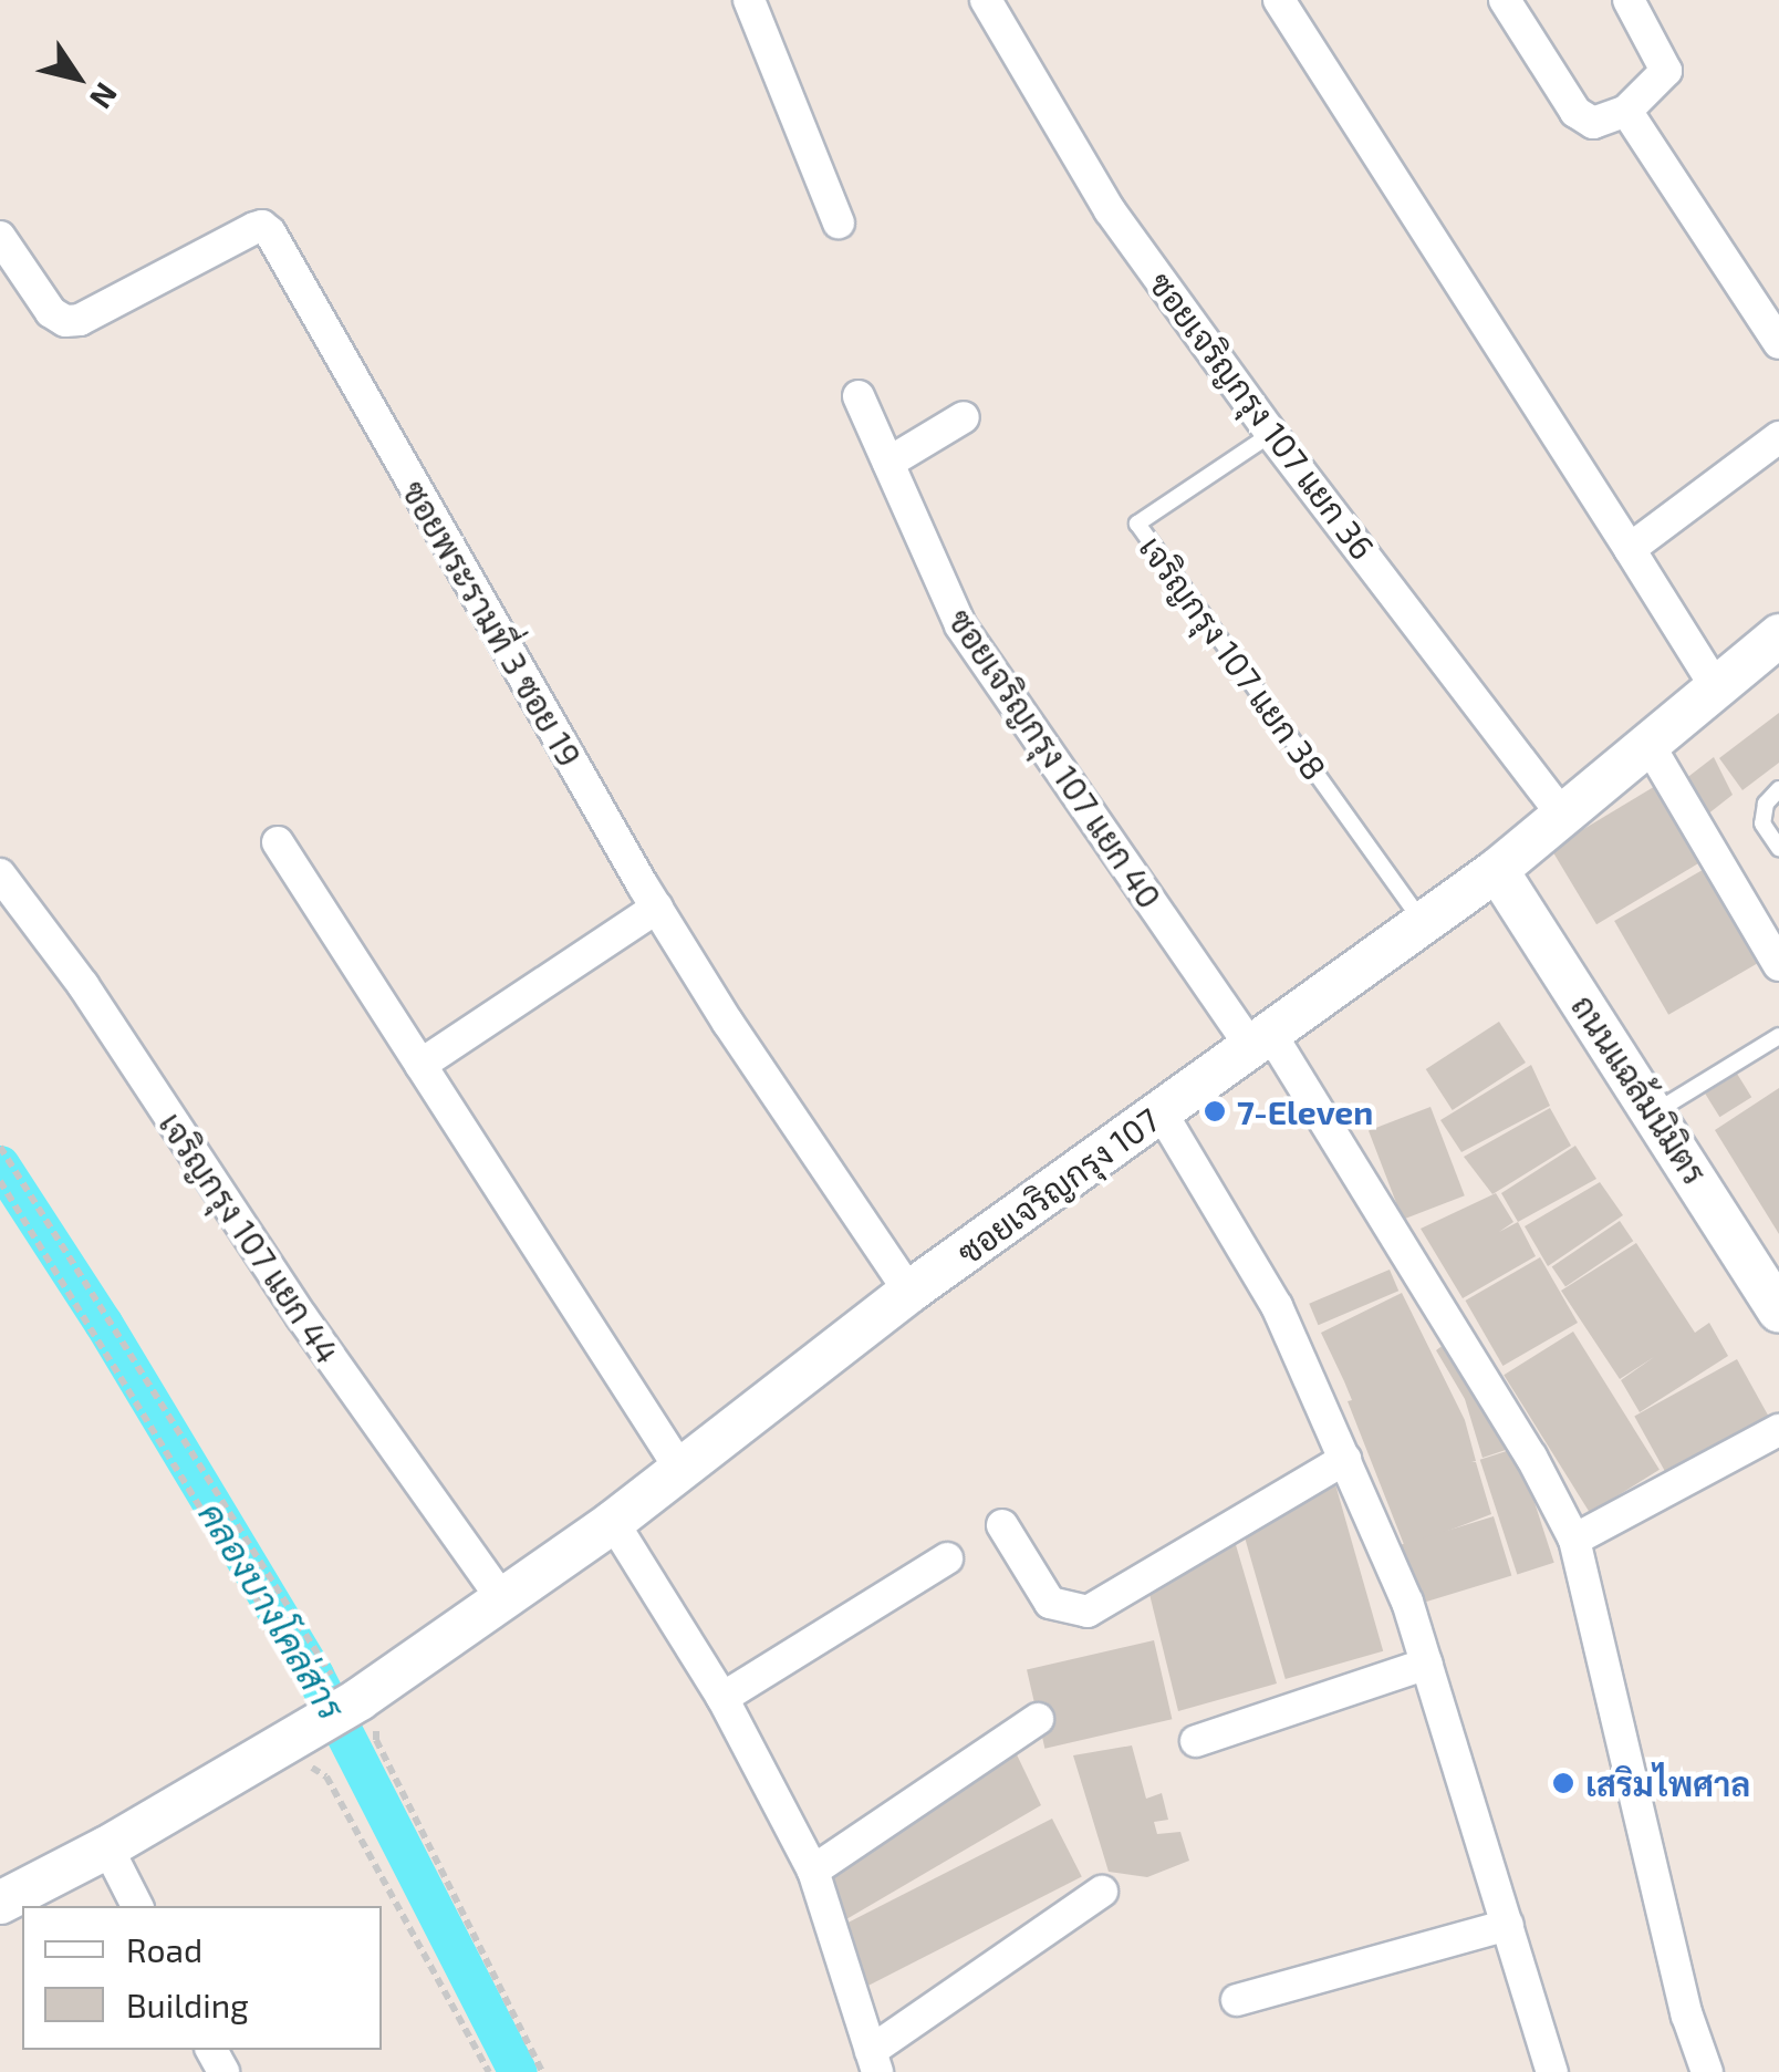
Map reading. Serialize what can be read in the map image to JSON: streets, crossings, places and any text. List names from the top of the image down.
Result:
{
  "streets": {
    "street": [
      "ซอยเจริญกรุง 107 แยก 36",
      "ซอยพระรามที่ 3 ซอย 19",
      "ซอยเจริญกรุง 107 แยก 40",
      "ถนนแฉล้มนิมิตร",
      "ซอยเจริญกรุง 107",
      "เจริญกรุง 107 แยก 44"
    ],
    "lane": ["เจริญกรุง 107 แยก 38"]
  },
  "crossings": [
    ["ซอยเจริญกรุง 107 แยก 36", "เจริญกรุง 107 แยก 38"],
    ["ซอยเจริญกรุง 107 แยก 36", "ซอยเจริญกรุง 107"],
    ["ซอยพระรามที่ 3 ซอย 19", "ซอยเจริญกรุง 107"],
    ["เจริญกรุง 107 แยก 38", "ซอยเจริญกรุง 107"],
    ["ซอยเจริญกรุง 107 แยก 40", "ซอยเจริญกรุง 107"],
    ["ถนนแฉล้มนิมิตร", "ซอยเจริญกรุง 107"],
    ["ซอยเจริญกรุง 107", "เจริญกรุง 107 แยก 44"]
  ],
  "water": ["คลองบางโคล่สาร"],
  "places": ["7-Eleven", "เสริมไพศาล"],
  "legend": ["Road", "Building"],
  "north": "bottom right"
}
